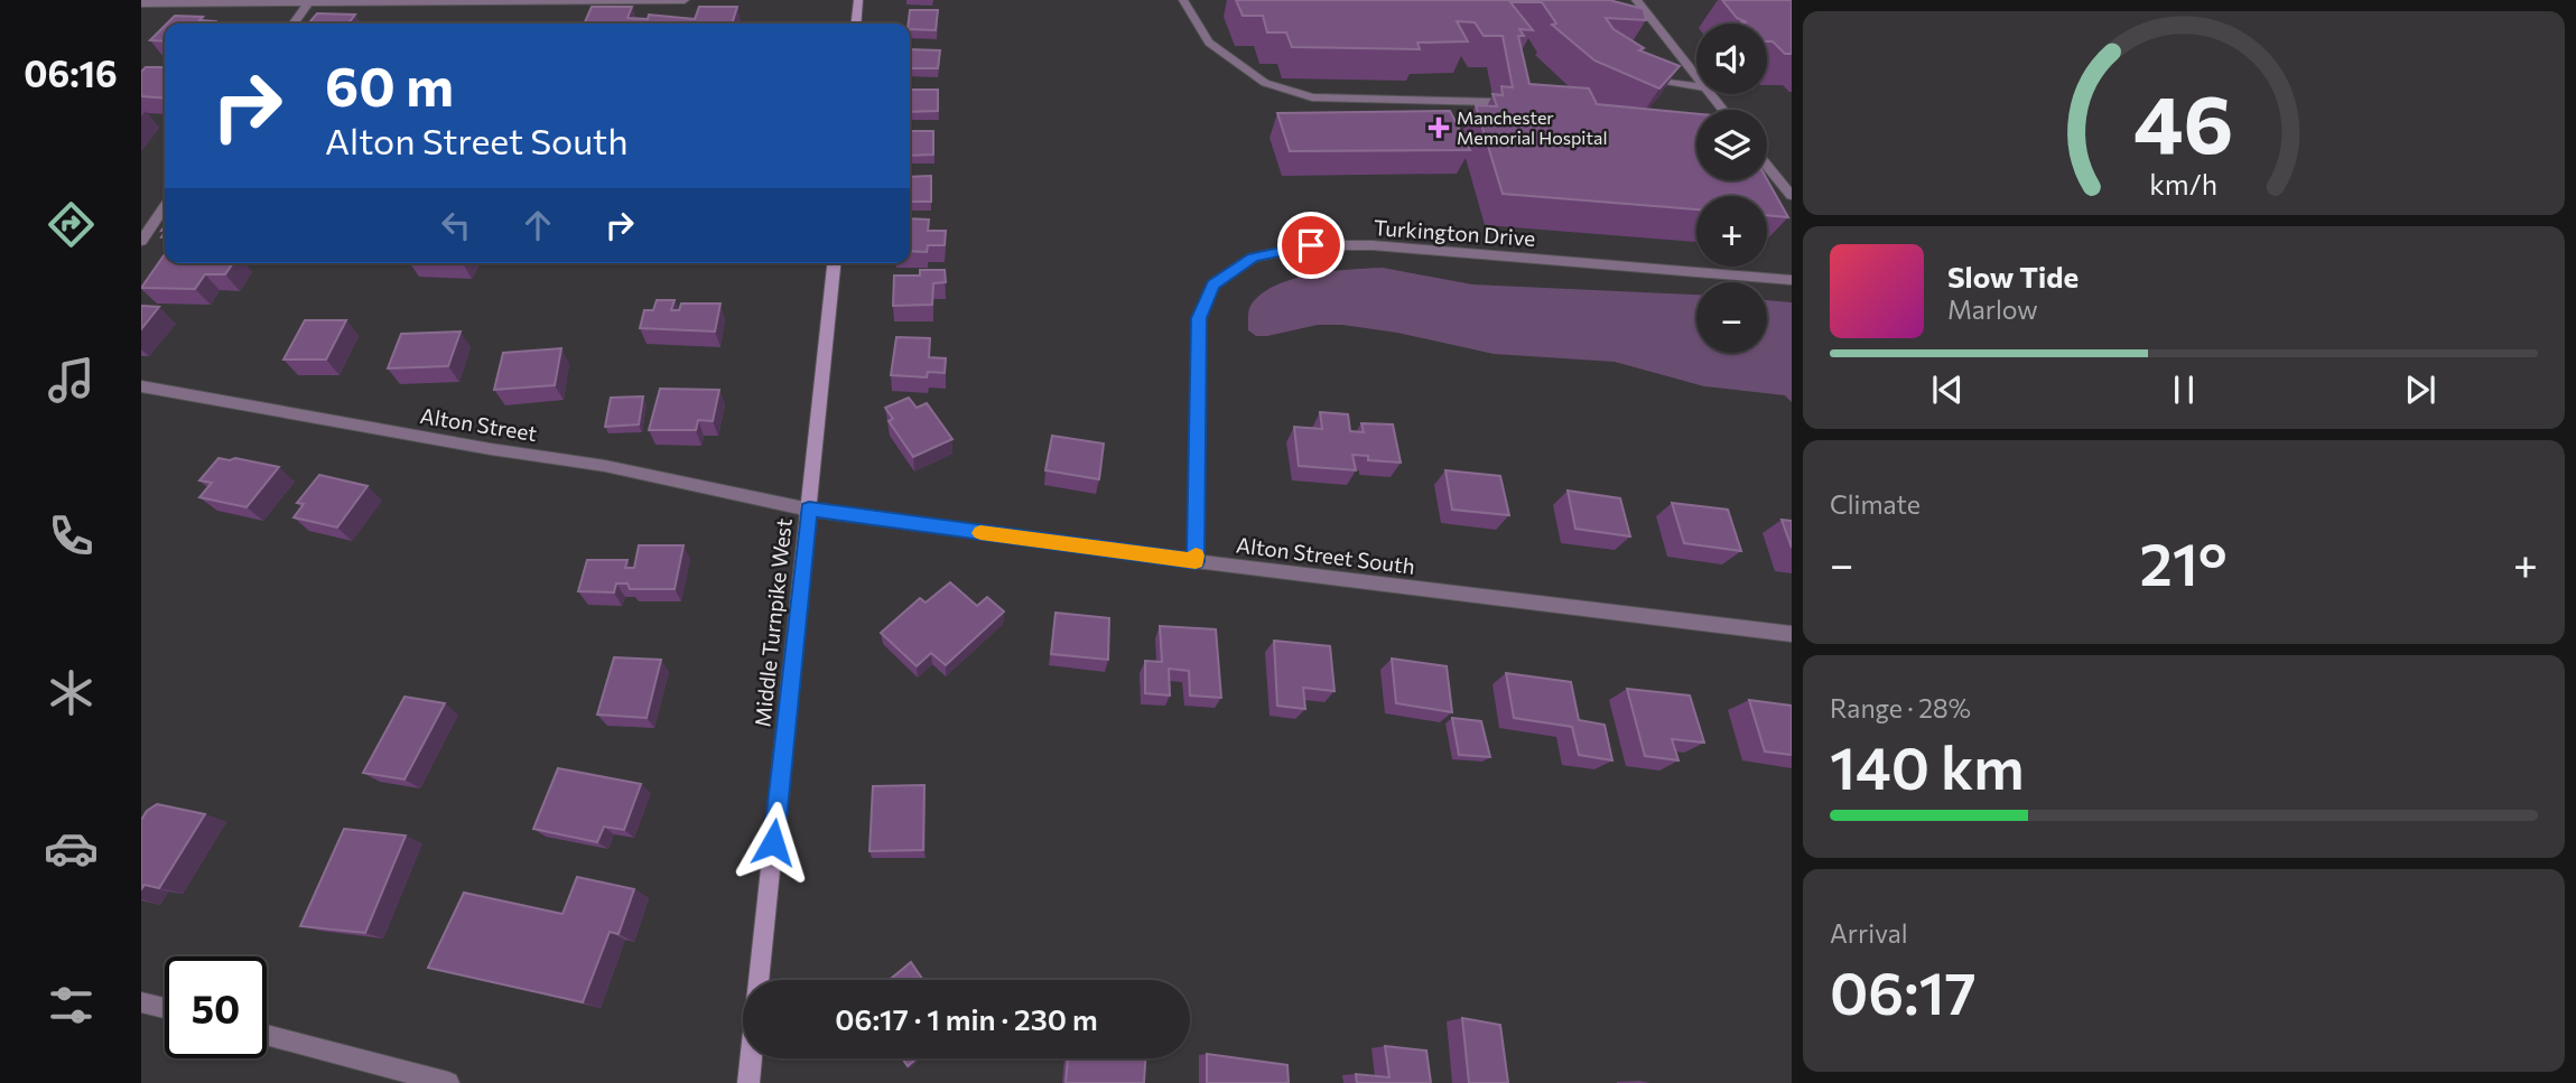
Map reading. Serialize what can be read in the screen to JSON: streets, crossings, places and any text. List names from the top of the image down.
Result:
{
  "streets": {
    "main road": ["Middle Turnpike West"],
    "street": ["Turkington Drive", "Alton Street", "Alton Street South"]
  },
  "crossings": [
    ["Turkington Drive", "Alton Street South"],
    ["Alton Street", "Alton Street South"],
    ["Alton Street", "Middle Turnpike West"],
    ["Alton Street South", "Middle Turnpike West"]
  ],
  "places": {
    "health": ["Manchester Memorial Hospital"]
  },
  "page": {
    "tabs": "06:16",
    "map_buttons": ["+", "−"],
    "turn": ["60 m", "Alton Street South"],
    "song": ["Slow Tide", "Marlow"],
    "tile": [
      "Climate",
      ["Range · 28%", "140 km"],
      ["Arrival", "06:17"]
    ],
    "heat": ["−", "21°", "+"],
    "limit": "50",
    "trip": "06:17 · 1 min · 230 m",
    "gauge": ["46", "km/h"]
  }
}
